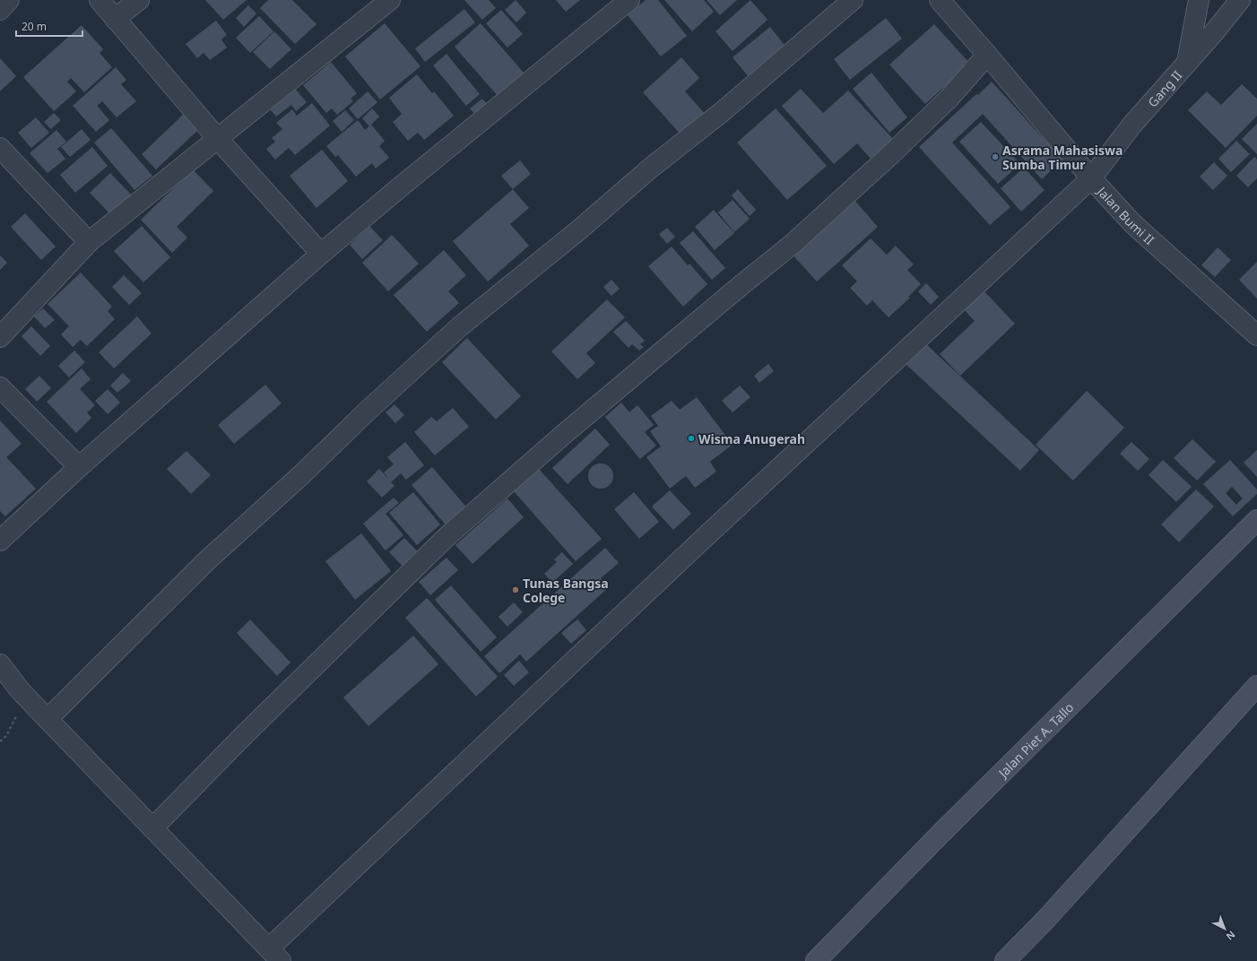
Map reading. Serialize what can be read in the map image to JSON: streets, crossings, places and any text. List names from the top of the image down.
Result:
{
  "streets": {
    "main road": ["Jalan Piet A. Tallo"],
    "street": ["Gang II", "Jalan Bumi II"]
  },
  "crossings": [
    ["Gang II", "Jalan Bumi II"]
  ],
  "places": ["Asrama Mahasiswa Sumba Timur", "Wisma Anugerah", "Tunas Bangsa Colege"],
  "scale_bar": "20 m",
  "north": "bottom right"
}
